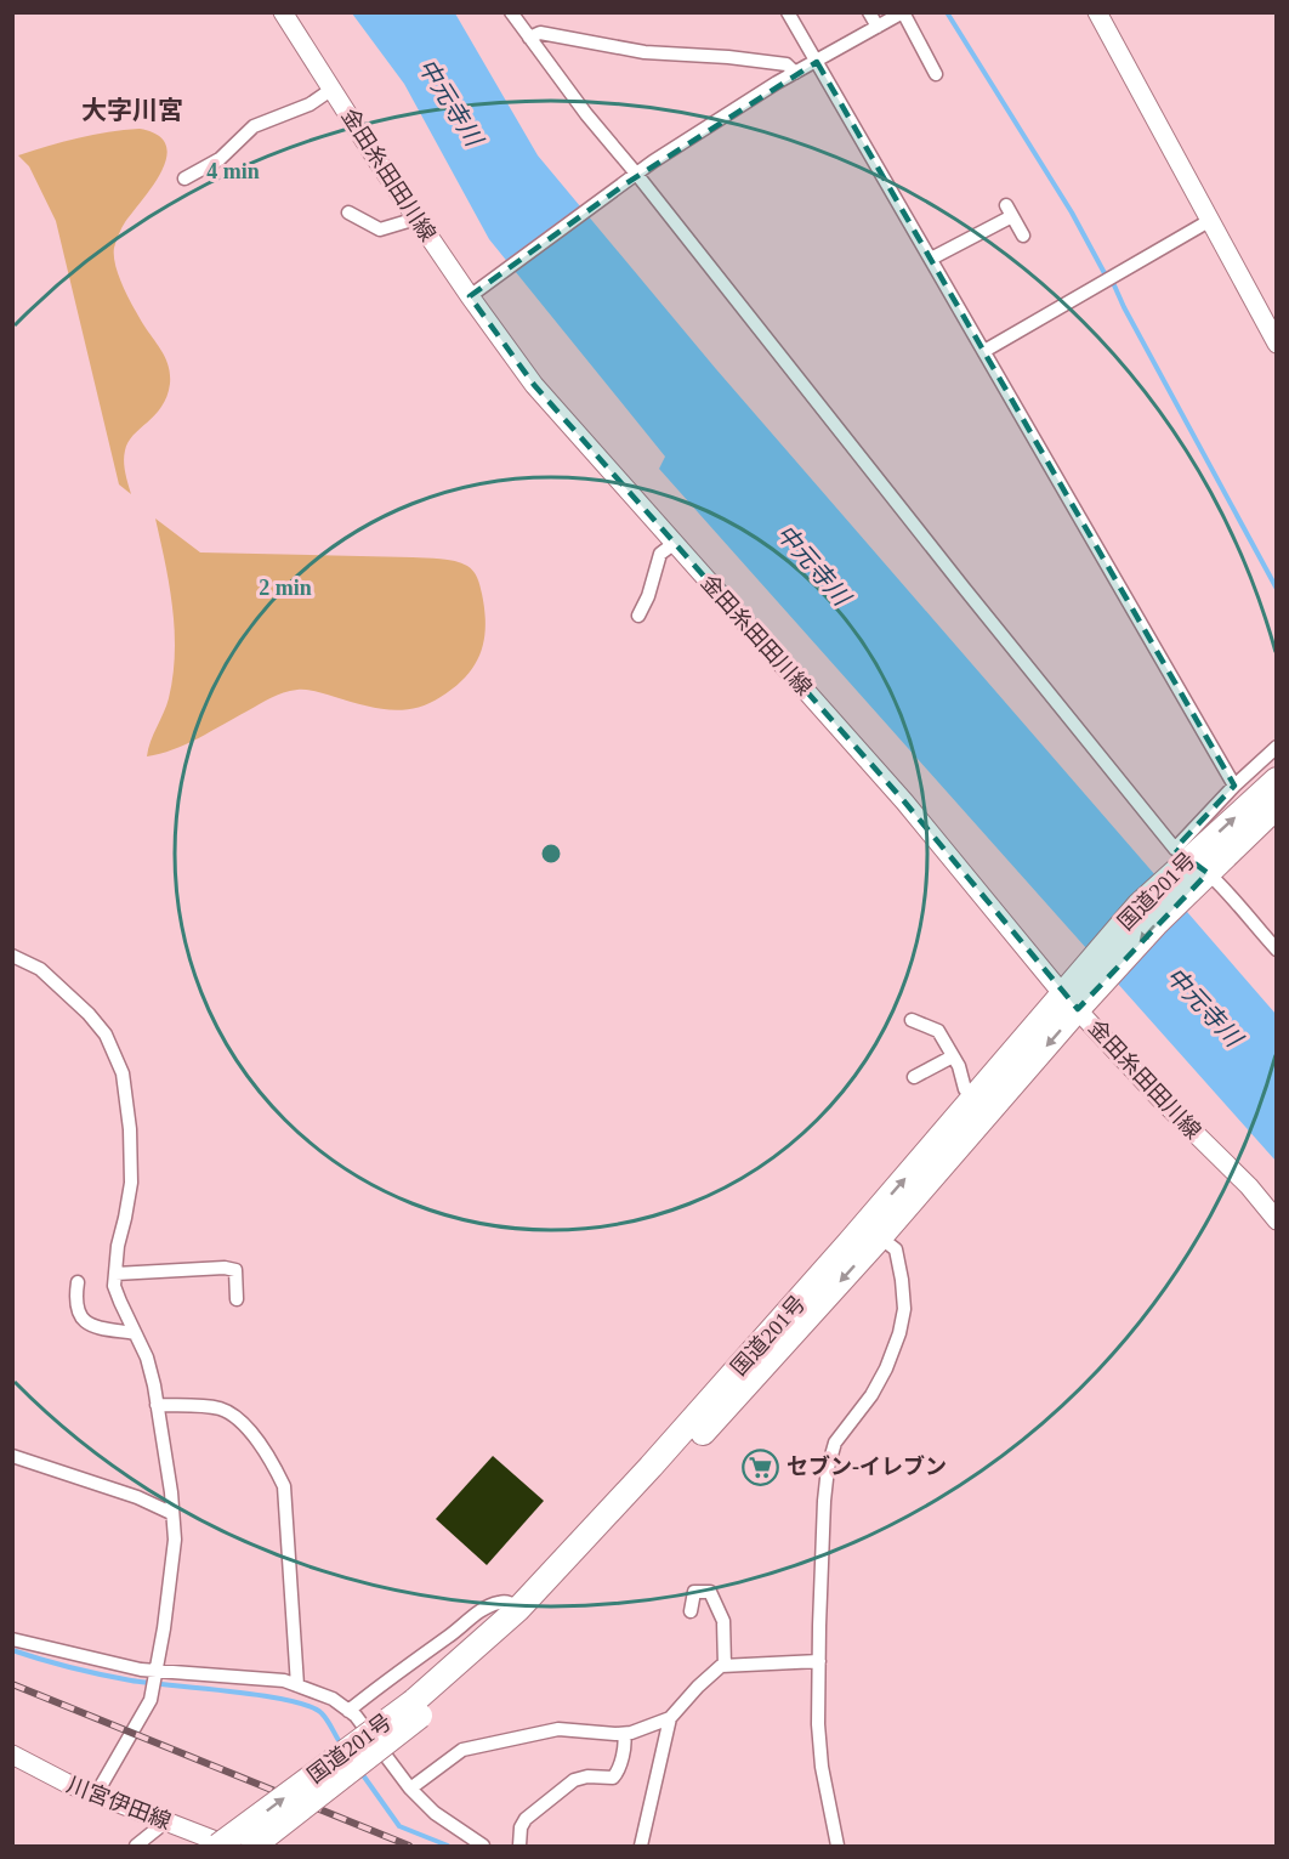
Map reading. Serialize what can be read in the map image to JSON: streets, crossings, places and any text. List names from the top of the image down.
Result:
{
  "streets": {
    "highway": ["国道201号"],
    "main road": ["金田糸田田川線", "川宮伊田線"]
  },
  "crossings": [
    ["金田糸田田川線", "国道201号"]
  ],
  "districts": ["大字川宮"],
  "water": ["中元寺川"],
  "places": {
    "supermarket": ["セブン-イレブン"]
  },
  "rings": ["4 min", "2 min"]
}
